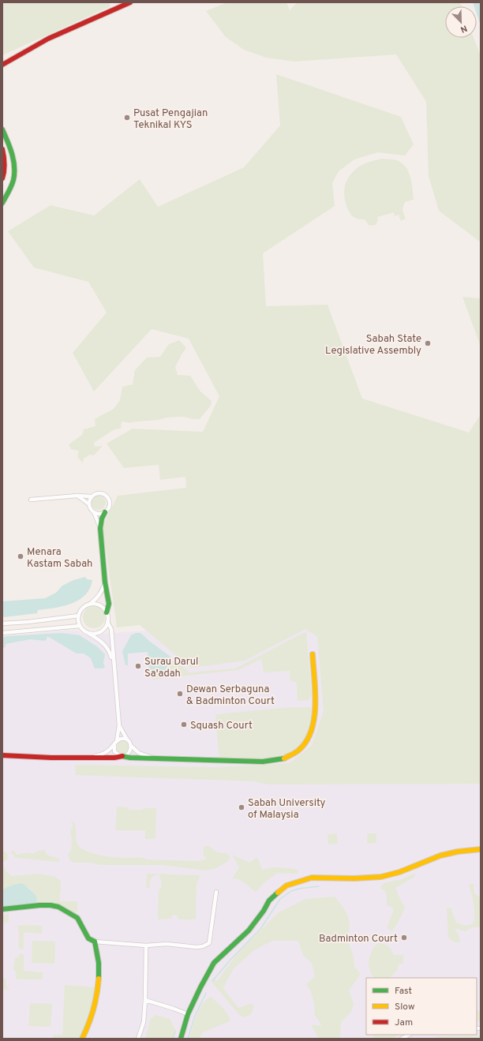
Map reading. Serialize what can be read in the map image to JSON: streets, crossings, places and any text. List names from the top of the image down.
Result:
{
  "places": [
    "Pusat Pengajian Teknikal KYS",
    "Sabah State Legislative Assembly",
    "Menara Kastam Sabah",
    "Surau Darul Sa'adah",
    "Dewan Serbaguna & Badminton Court",
    "Squash Court",
    "Sabah University of Malaysia",
    "Badminton Court"
  ],
  "legend": ["Fast", "Slow", "Jam"],
  "north": "bottom right"
}
